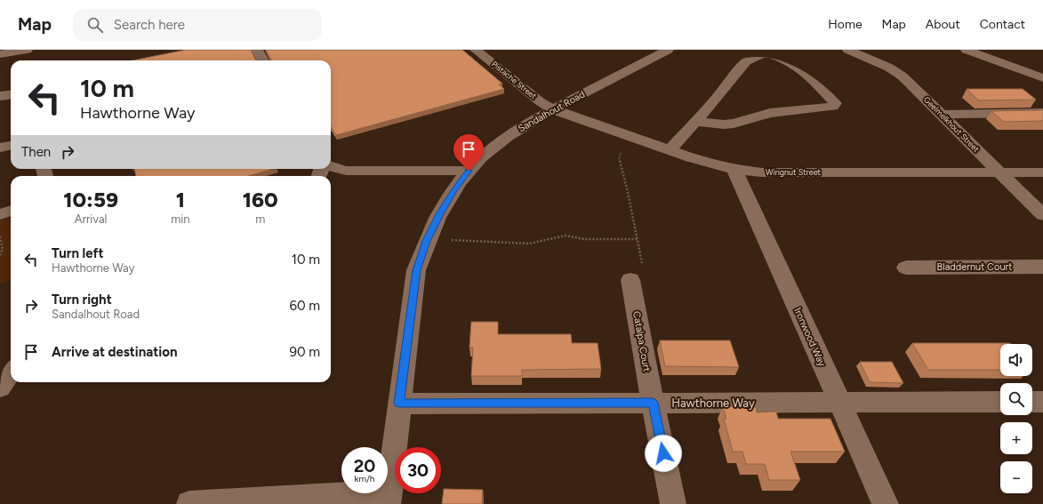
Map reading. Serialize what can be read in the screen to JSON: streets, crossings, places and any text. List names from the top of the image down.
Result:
{
  "streets": {
    "street": [
      "Pistache Street",
      "Sandalhout Road",
      "Geelmelkhout Street",
      "Wingnut Street",
      "Bladdernut Court",
      "Ironwood Way",
      "Catalpa Court",
      "Hawthorne Way"
    ]
  },
  "crossings": [
    ["Pistache Street", "Sandalhout Road"],
    ["Pistache Street", "Wingnut Street"],
    ["Sandalhout Road", "Wingnut Street"],
    ["Sandalhout Road", "Hawthorne Way"],
    ["Geelmelkhout Street", "Wingnut Street"],
    ["Wingnut Street", "Ironwood Way"],
    ["Ironwood Way", "Hawthorne Way"],
    ["Catalpa Court", "Hawthorne Way"]
  ],
  "page": {
    "header": "Map",
    "search": "Search here",
    "nav": [
      "Home",
      "Map",
      "About",
      "Contact"
    ],
    "turn": ["10 m", "Hawthorne Way"],
    "then": "Then",
    "eta": [
      "10:59",
      "Arrival",
      "1",
      "min",
      "160",
      "m"
    ],
    "list": [
      {
        "name": "Turn left",
        "note": "Hawthorne Way",
        "value": "10 m"
      },
      {
        "name": "Turn right",
        "note": "Sandalhout Road",
        "value": "60 m"
      },
      {
        "name": "Arrive at destination",
        "value": "90 m"
      }
    ],
    "map_buttons": ["+", "−"],
    "speed": "20 km/h",
    "limit": "30"
  }
}
